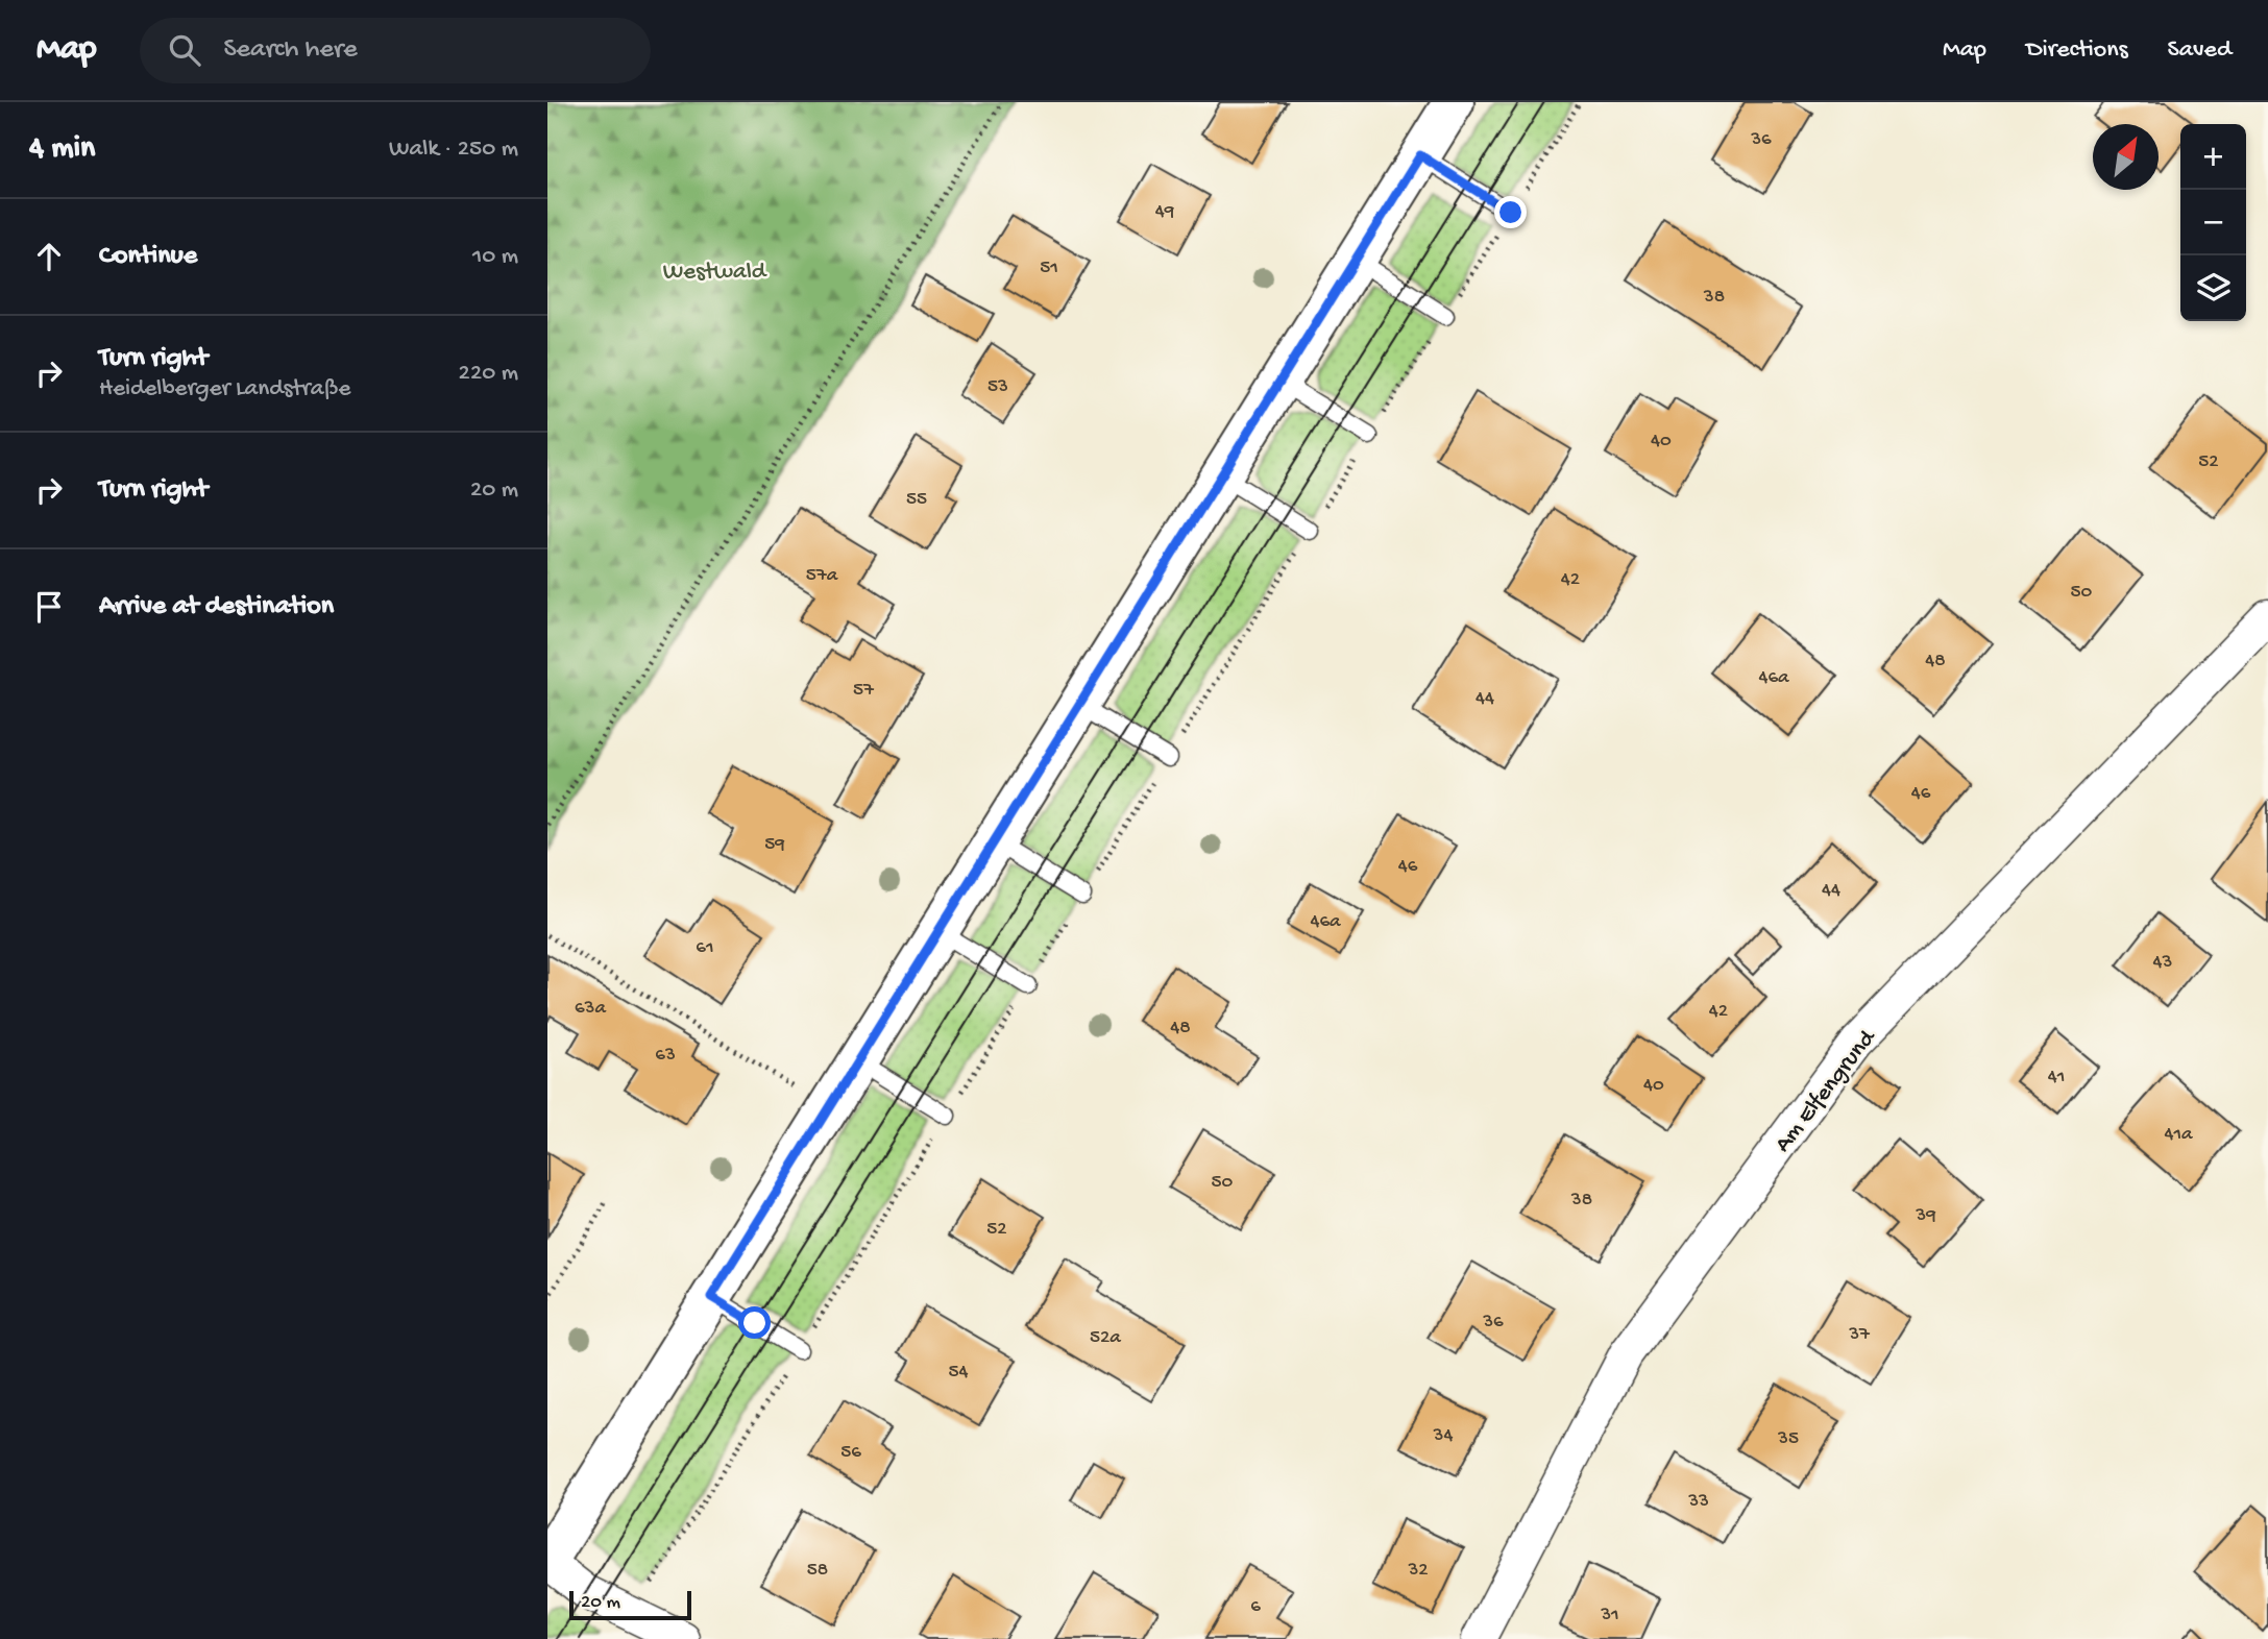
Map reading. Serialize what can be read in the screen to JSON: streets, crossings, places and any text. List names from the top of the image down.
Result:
{
  "streets": {
    "street": ["Am Elfengrund"]
  },
  "parks": ["Westwald"],
  "house_numbers": [
    "36",
    "49",
    "51",
    "38",
    "53",
    "40",
    "52",
    "55",
    "57a",
    "42",
    "50",
    "48",
    "46a",
    "57",
    "44",
    "46",
    "59",
    "46",
    "44",
    "46a",
    "61",
    "43",
    "63a",
    "42",
    "48",
    "63",
    "41",
    "40",
    "41a",
    "50",
    "38",
    "39",
    "52",
    "36",
    "37",
    "52a",
    "54",
    "34",
    "35",
    "56",
    "33",
    "58",
    "32",
    "6",
    "31"
  ],
  "scale_bar": "20 m",
  "north": "top right",
  "page": {
    "header": "Map",
    "search": "Search here",
    "nav": ["Map", "Directions", "Saved"],
    "heading": ["4 min", "Walk · 250 m"],
    "map_buttons": ["+", "−"],
    "list": [
      ["Continue", "10 m"],
      ["Turn right", "Heidelberger Landstraße", "220 m"],
      ["Turn right", "20 m"],
      "Arrive at destination"
    ],
    "scale": "20 m"
  }
}
